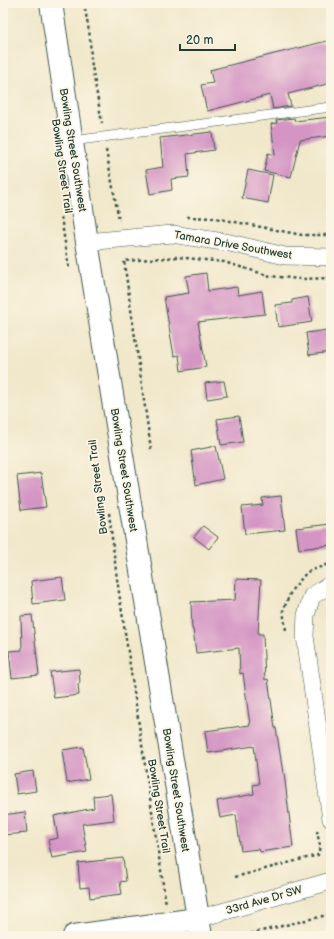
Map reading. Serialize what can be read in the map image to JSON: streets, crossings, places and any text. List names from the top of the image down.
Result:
{
  "streets": {
    "main road": ["Bowling Street Southwest"],
    "street": ["Tamara Drive Southwest", "33rd Ave Dr SW"],
    "path": ["Bowling Street Trail"]
  },
  "crossings": [
    ["Bowling Street Southwest", "Tamara Drive Southwest"],
    ["Bowling Street Southwest", "33rd Ave Dr SW"]
  ],
  "scale_bar": "20 m"
}
